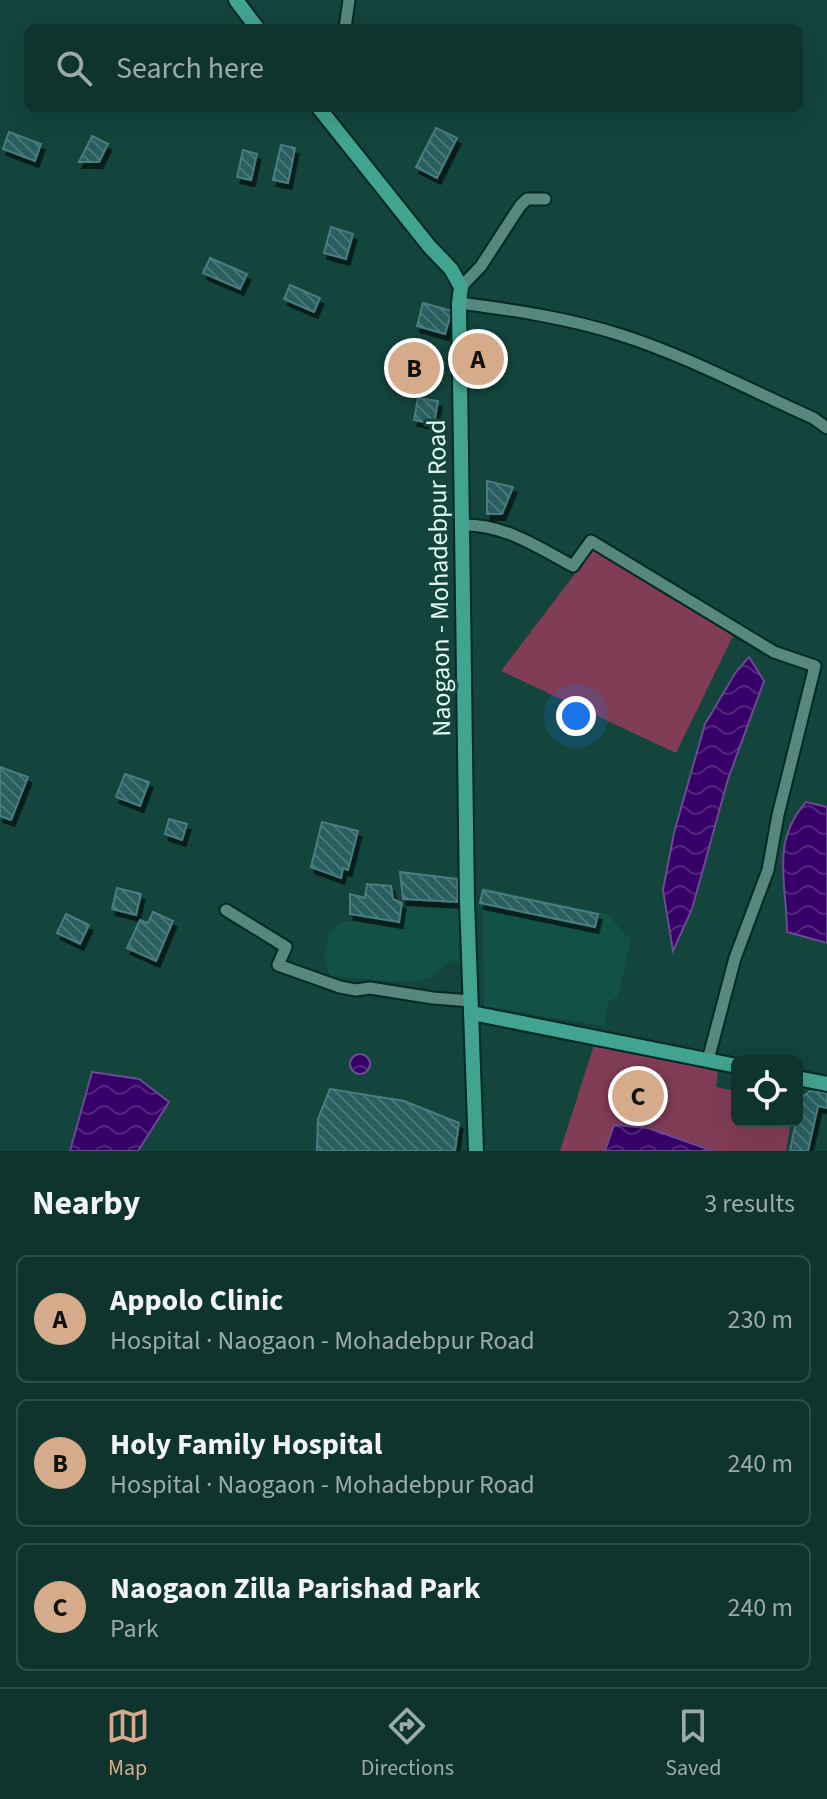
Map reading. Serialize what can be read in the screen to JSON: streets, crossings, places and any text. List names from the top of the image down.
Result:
{
  "streets": {
    "main road": ["Naogaon - Mohadebpur Road"]
  },
  "page": {
    "search": "Search here",
    "pins": ["A", "B", "C"],
    "heading": ["Nearby", "3 results"],
    "list": [
      {
        "mark": "A",
        "name": "Appolo Clinic",
        "note": "Hospital · Naogaon - Mohadebpur Road",
        "value": "230 m"
      },
      {
        "mark": "B",
        "name": "Holy Family Hospital",
        "note": "Hospital · Naogaon - Mohadebpur Road",
        "value": "240 m"
      },
      {
        "mark": "C",
        "name": "Naogaon Zilla Parishad Park",
        "note": "Park",
        "value": "240 m"
      }
    ],
    "nav": ["Map", "Directions", "Saved"]
  }
}
